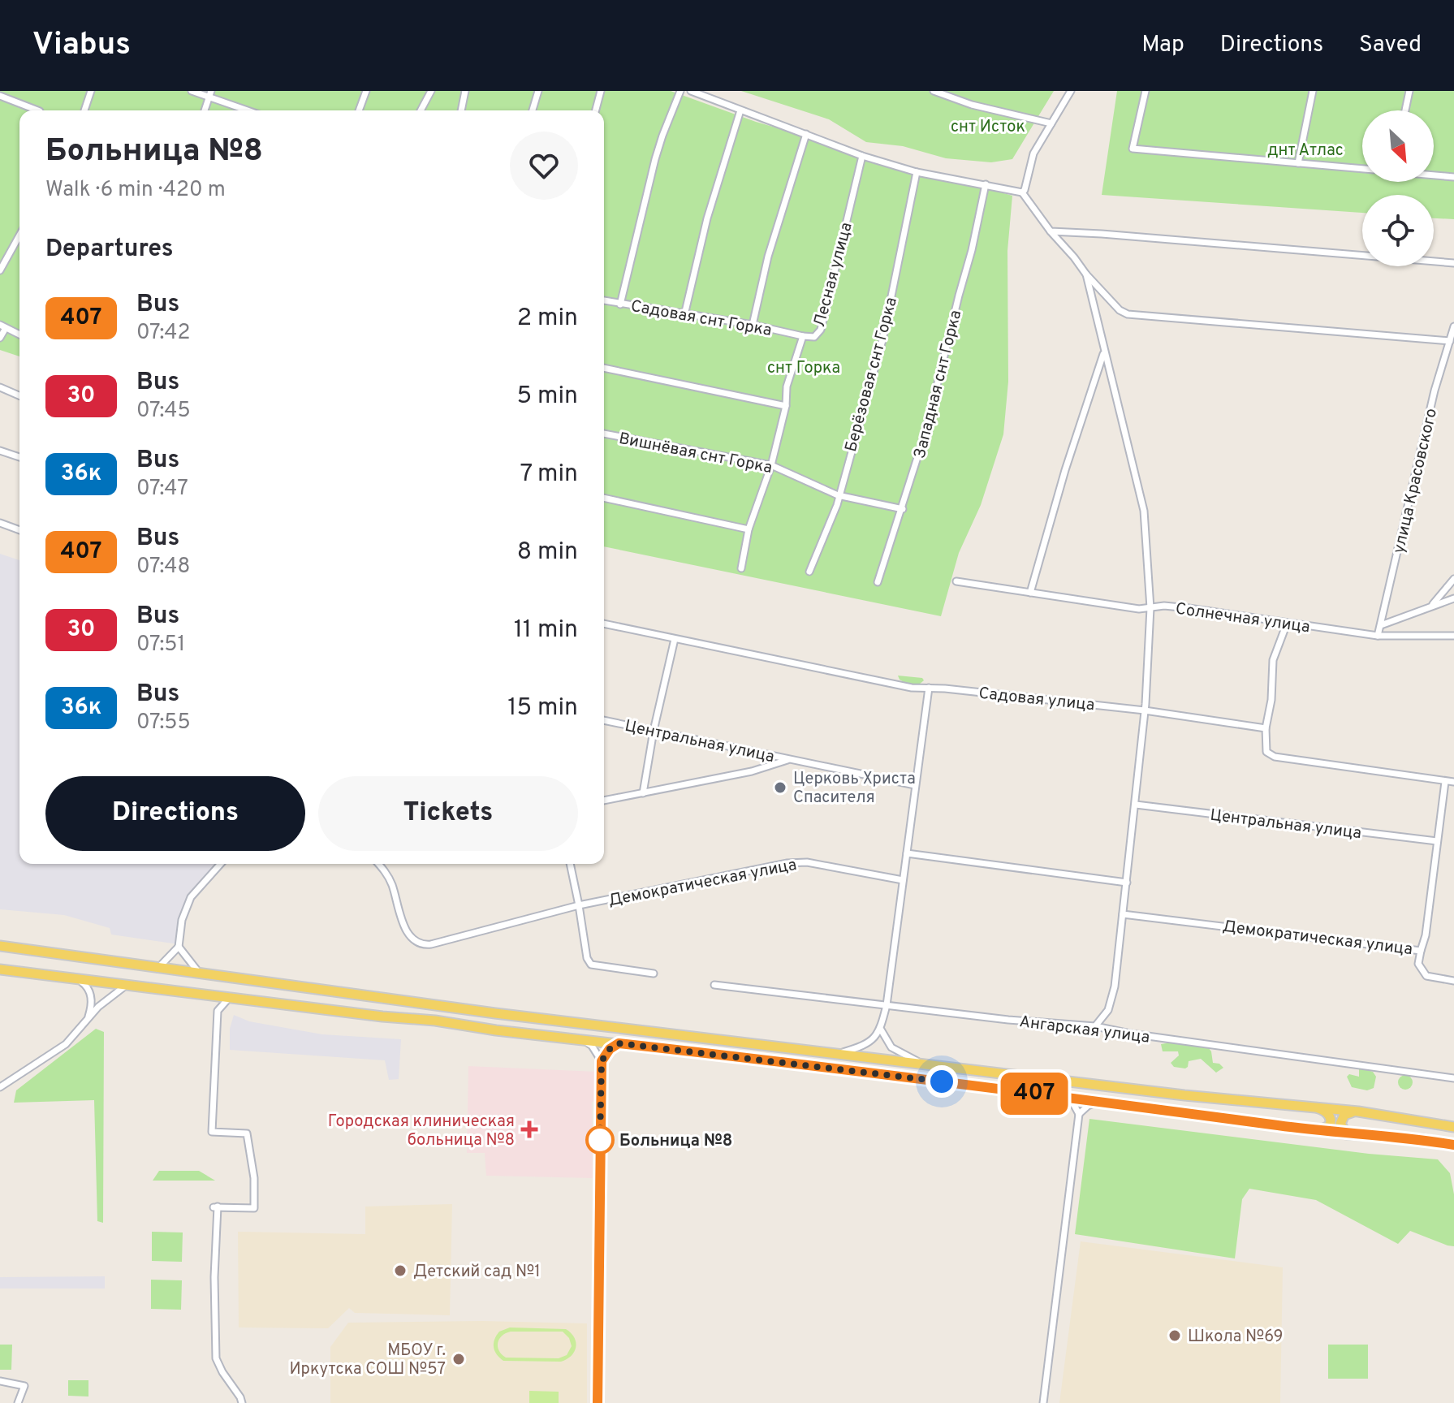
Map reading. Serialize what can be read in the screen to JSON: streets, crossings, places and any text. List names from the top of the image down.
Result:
{
  "streets": {
    "street": [
      "Лесная улица",
      "Садовая снт Горка",
      "Берёзовая снт Горка",
      "Западная снт Горка",
      "Вишнёвая снт Горка",
      "улица Красовского",
      "Солнечная улица",
      "Садовая улица",
      "Центральная улица",
      "Демократическая улица",
      "Ангарская улица"
    ]
  },
  "crossings": [
    ["Лесная улица", "Садовая снт Горка"],
    ["Лесная улица", "Вишнёвая снт Горка"],
    ["Берёзовая снт Горка", "Вишнёвая снт Горка"],
    ["Западная снт Горка", "Вишнёвая снт Горка"],
    ["улица Красовского", "Солнечная улица"],
    ["Центральная улица", "Демократическая улица"]
  ],
  "parks": ["снт Исток", "днт Атлас", "снт Горка"],
  "places": {
    "other": [
      "Церковь Христа Спасителя",
      "Больница №8",
      "Детский сад №1",
      "Школа №69",
      "МБОУ г. Иркутска СОШ №57"
    ],
    "health": ["Городская клиническая больница №8"]
  },
  "lines": ["bus line 407"],
  "north": "bottom right",
  "page": {
    "header": "Viabus",
    "nav": ["Map", "Directions", "Saved"],
    "on_map": "407",
    "heading": [
      ["Больница №8", "Walk · 6 min · 420 m"],
      "Departures"
    ],
    "list": [
      {
        "mark": "407",
        "name": "Bus",
        "note": "07:42",
        "value": "2 min"
      },
      {
        "mark": "30",
        "name": "Bus",
        "note": "07:45",
        "value": "5 min"
      },
      {
        "mark": "36к",
        "name": "Bus",
        "note": "07:47",
        "value": "7 min"
      },
      {
        "mark": "407",
        "name": "Bus",
        "note": "07:48",
        "value": "8 min"
      },
      {
        "mark": "30",
        "name": "Bus",
        "note": "07:51",
        "value": "11 min"
      },
      {
        "mark": "36к",
        "name": "Bus",
        "note": "07:55",
        "value": "15 min"
      }
    ],
    "buttons": ["Directions", "Tickets"]
  }
}
